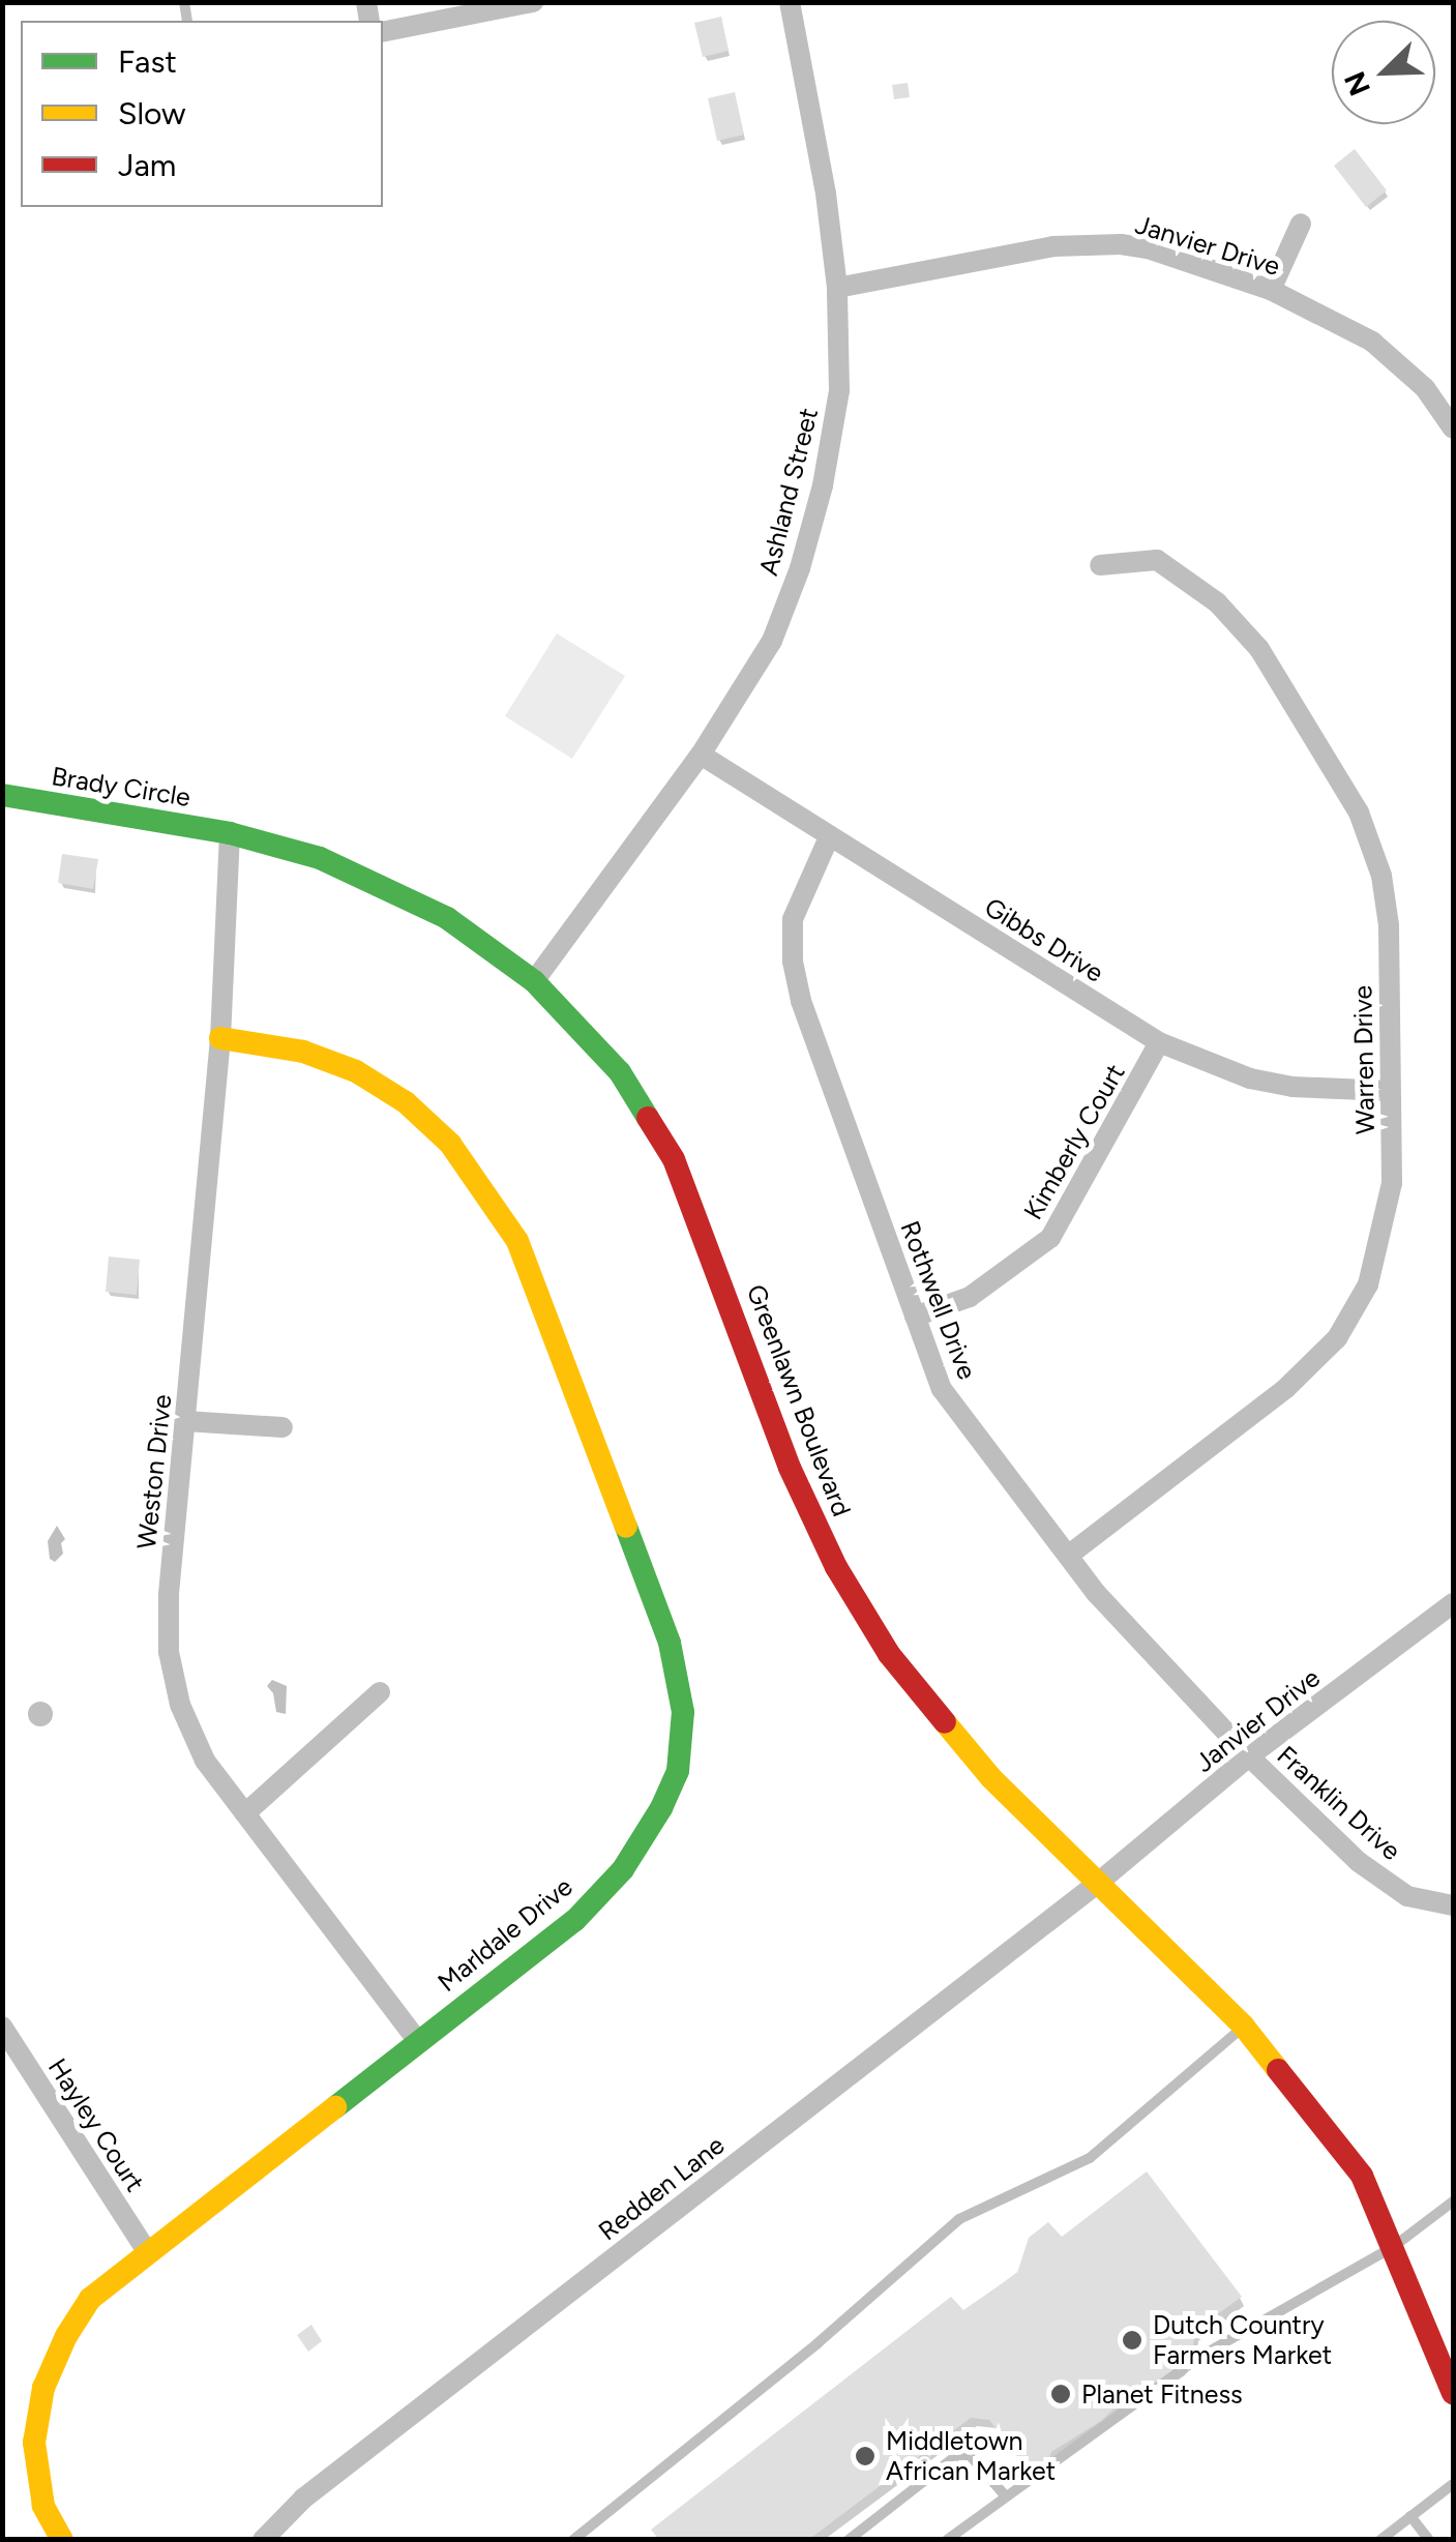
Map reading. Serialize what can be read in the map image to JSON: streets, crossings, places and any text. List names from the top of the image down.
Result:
{
  "streets": {
    "street": [
      "Janvier Drive",
      "Ashland Street",
      "Brady Circle",
      "Gibbs Drive",
      "Warren Drive",
      "Kimberly Court",
      "Rothwell Drive",
      "Greenlawn Boulevard",
      "Weston Drive",
      "Franklin Drive",
      "Marldale Drive",
      "Hayley Court",
      "Redden Lane"
    ]
  },
  "crossings": [
    ["Janvier Drive", "Ashland Street"],
    ["Janvier Drive", "Rothwell Drive"],
    ["Janvier Drive", "Greenlawn Boulevard"],
    ["Janvier Drive", "Franklin Drive"],
    ["Janvier Drive", "Redden Lane"],
    ["Ashland Street", "Gibbs Drive"],
    ["Ashland Street", "Greenlawn Boulevard"],
    ["Brady Circle", "Greenlawn Boulevard"],
    ["Brady Circle", "Weston Drive"],
    ["Gibbs Drive", "Warren Drive"],
    ["Gibbs Drive", "Kimberly Court"],
    ["Gibbs Drive", "Rothwell Drive"],
    ["Warren Drive", "Rothwell Drive"],
    ["Kimberly Court", "Rothwell Drive"],
    ["Rothwell Drive", "Franklin Drive"],
    ["Greenlawn Boulevard", "Weston Drive"],
    ["Greenlawn Boulevard", "Redden Lane"],
    ["Weston Drive", "Marldale Drive"],
    ["Marldale Drive", "Hayley Court"]
  ],
  "places": ["Dutch Country Farmers Market", "Planet Fitness", "Middletown African Market"],
  "legend": ["Fast", "Slow", "Jam"],
  "north": "bottom left"
}
